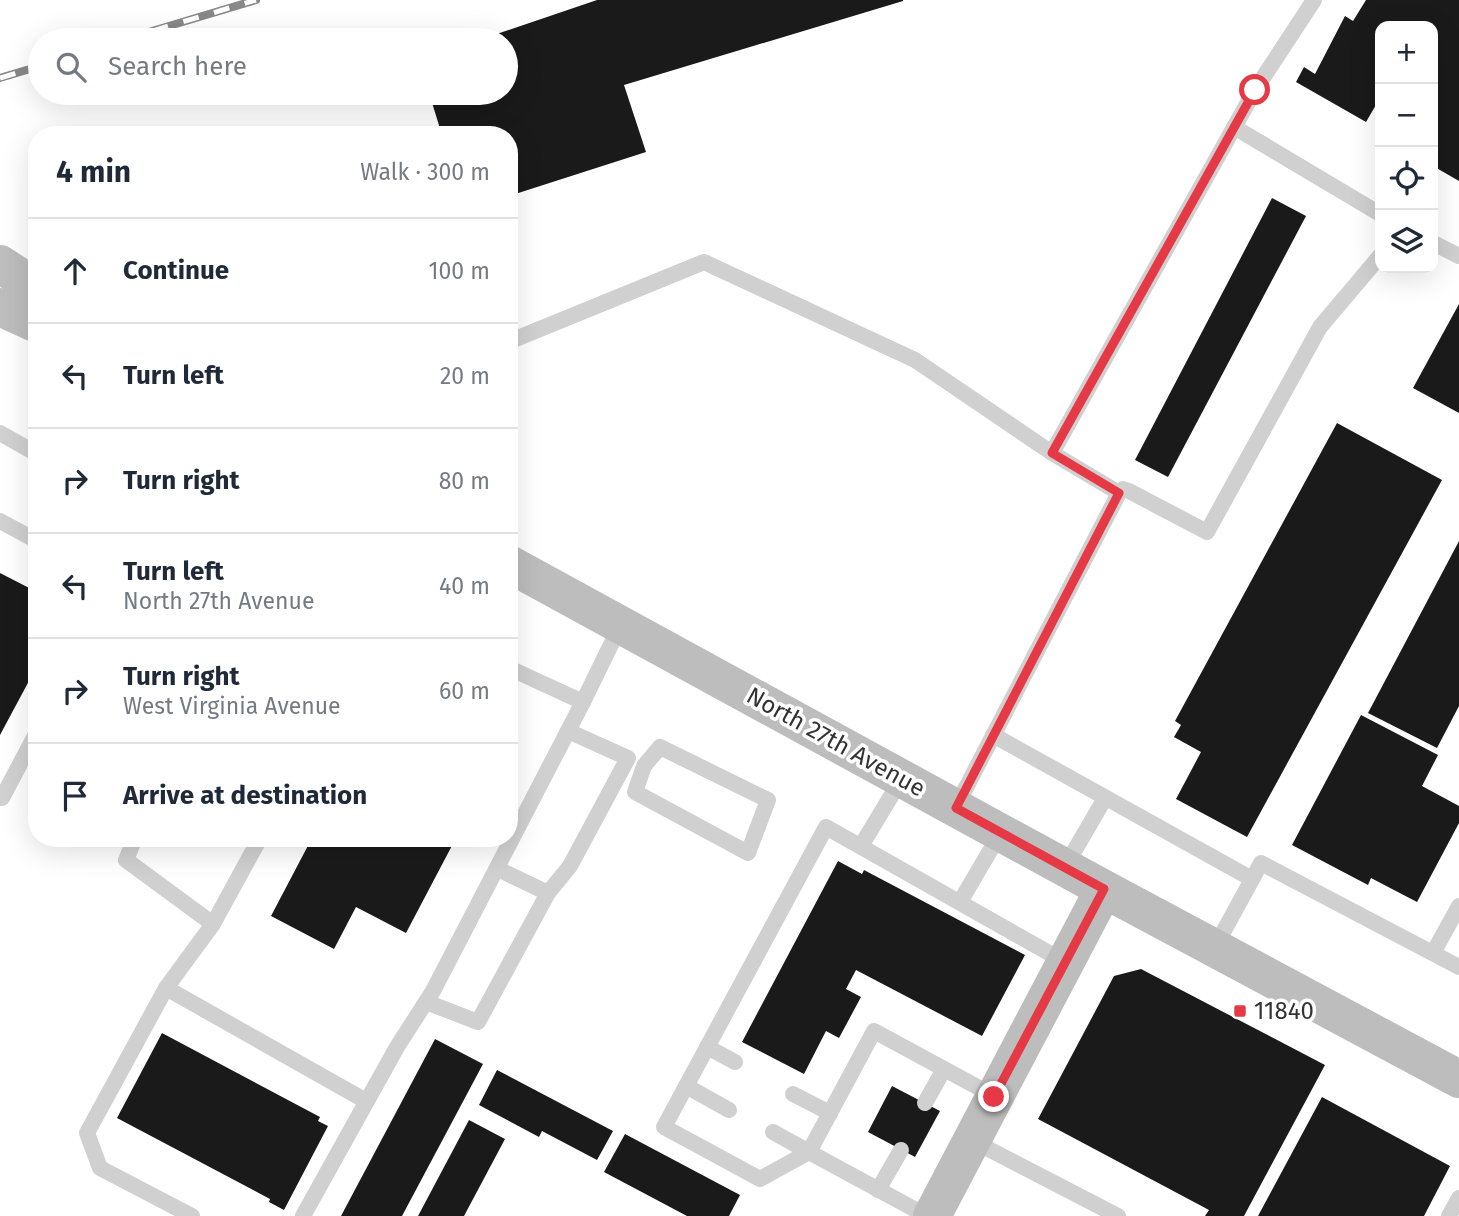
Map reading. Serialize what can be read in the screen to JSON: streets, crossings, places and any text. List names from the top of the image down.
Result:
{
  "streets": {
    "main road": ["North 27th Avenue"]
  },
  "places": {
    "transit": ["11840"]
  },
  "page": {
    "map_buttons": ["+", "−"],
    "search": "Search here",
    "heading": ["4 min", "Walk · 300 m"],
    "list": [
      ["Continue", "100 m"],
      ["Turn left", "20 m"],
      ["Turn right", "80 m"],
      ["Turn left", "North 27th Avenue", "40 m"],
      ["Turn right", "West Virginia Avenue", "60 m"],
      "Arrive at destination"
    ]
  }
}
